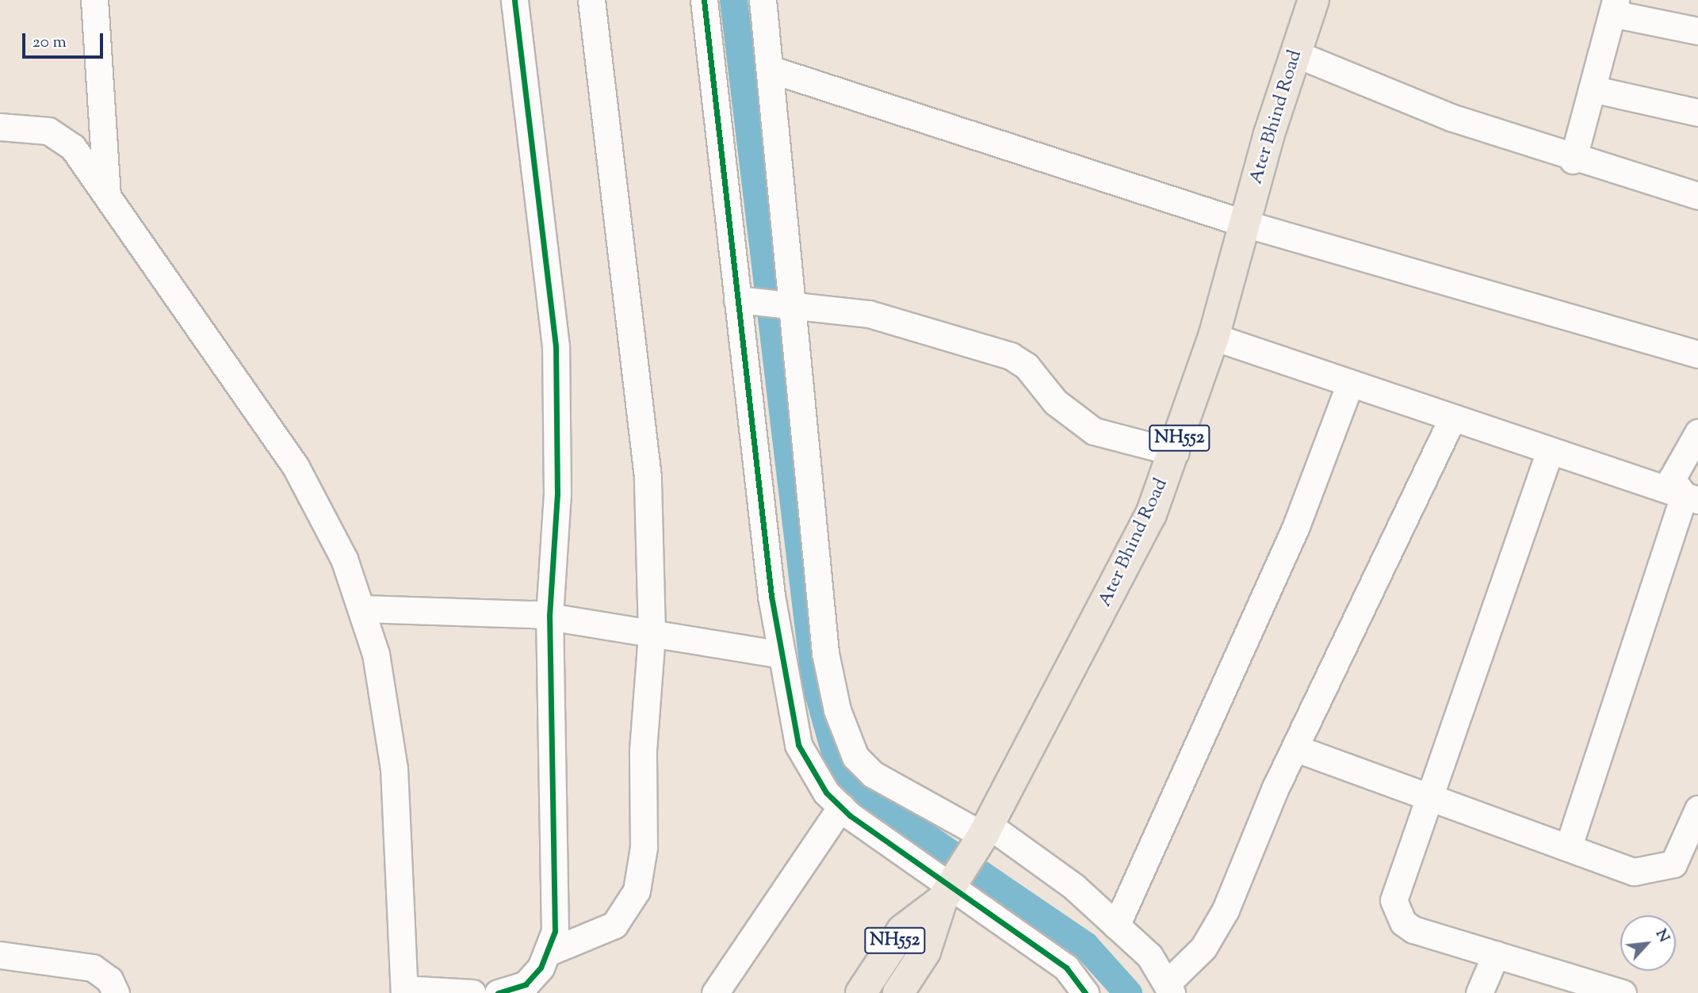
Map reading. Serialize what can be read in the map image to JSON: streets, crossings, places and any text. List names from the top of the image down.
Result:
{
  "streets": {
    "highway": ["Ater Bhind Road", "NH552"]
  },
  "scale_bar": "20 m",
  "north": "top right"
}
